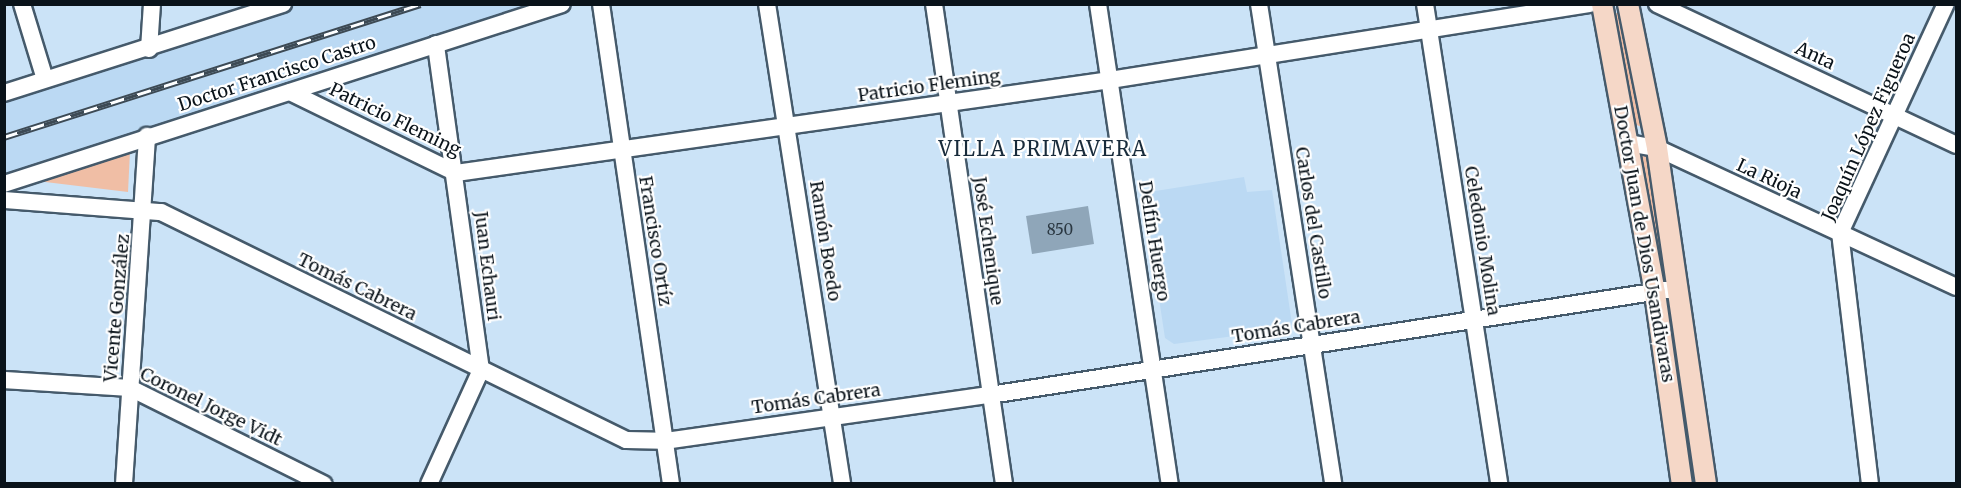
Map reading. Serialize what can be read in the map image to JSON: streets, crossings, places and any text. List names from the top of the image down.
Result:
{
  "streets": {
    "main road": ["Doctor Juan de Dios Usandivaras"],
    "street": [
      "Anta",
      "Doctor Francisco Castro",
      "Patricio Fleming",
      "Joaquín López Figueroa",
      "La Rioja",
      "Carlos del Castillo",
      "Francisco Ortíz",
      "Ramón Boedo",
      "José Echenique",
      "Delfín Huergo",
      "Celedonio Molina",
      "Juan Echauri",
      "Tomás Cabrera",
      "Vicente González",
      "Coronel Jorge Vidt"
    ]
  },
  "crossings": [
    ["Anta", "Joaquín López Figueroa"],
    ["Doctor Francisco Castro", "Patricio Fleming"],
    ["Doctor Francisco Castro", "Juan Echauri"],
    ["Doctor Francisco Castro", "Vicente González"],
    ["Patricio Fleming", "Carlos del Castillo"],
    ["Patricio Fleming", "Francisco Ortíz"],
    ["Patricio Fleming", "Ramón Boedo"],
    ["Patricio Fleming", "José Echenique"],
    ["Patricio Fleming", "Delfín Huergo"],
    ["Patricio Fleming", "Celedonio Molina"],
    ["Patricio Fleming", "Juan Echauri"],
    ["Joaquín López Figueroa", "La Rioja"],
    ["La Rioja", "Doctor Juan de Dios Usandivaras"],
    ["Carlos del Castillo", "Tomás Cabrera"],
    ["Francisco Ortíz", "Tomás Cabrera"],
    ["Ramón Boedo", "Tomás Cabrera"],
    ["José Echenique", "Tomás Cabrera"],
    ["Delfín Huergo", "Tomás Cabrera"],
    ["Celedonio Molina", "Tomás Cabrera"],
    ["Doctor Juan de Dios Usandivaras", "Tomás Cabrera"],
    ["Juan Echauri", "Tomás Cabrera"],
    ["Tomás Cabrera", "Vicente González"],
    ["Vicente González", "Coronel Jorge Vidt"]
  ],
  "districts": ["VILLA PRIMAVERA"],
  "house_numbers": ["850"]
}
